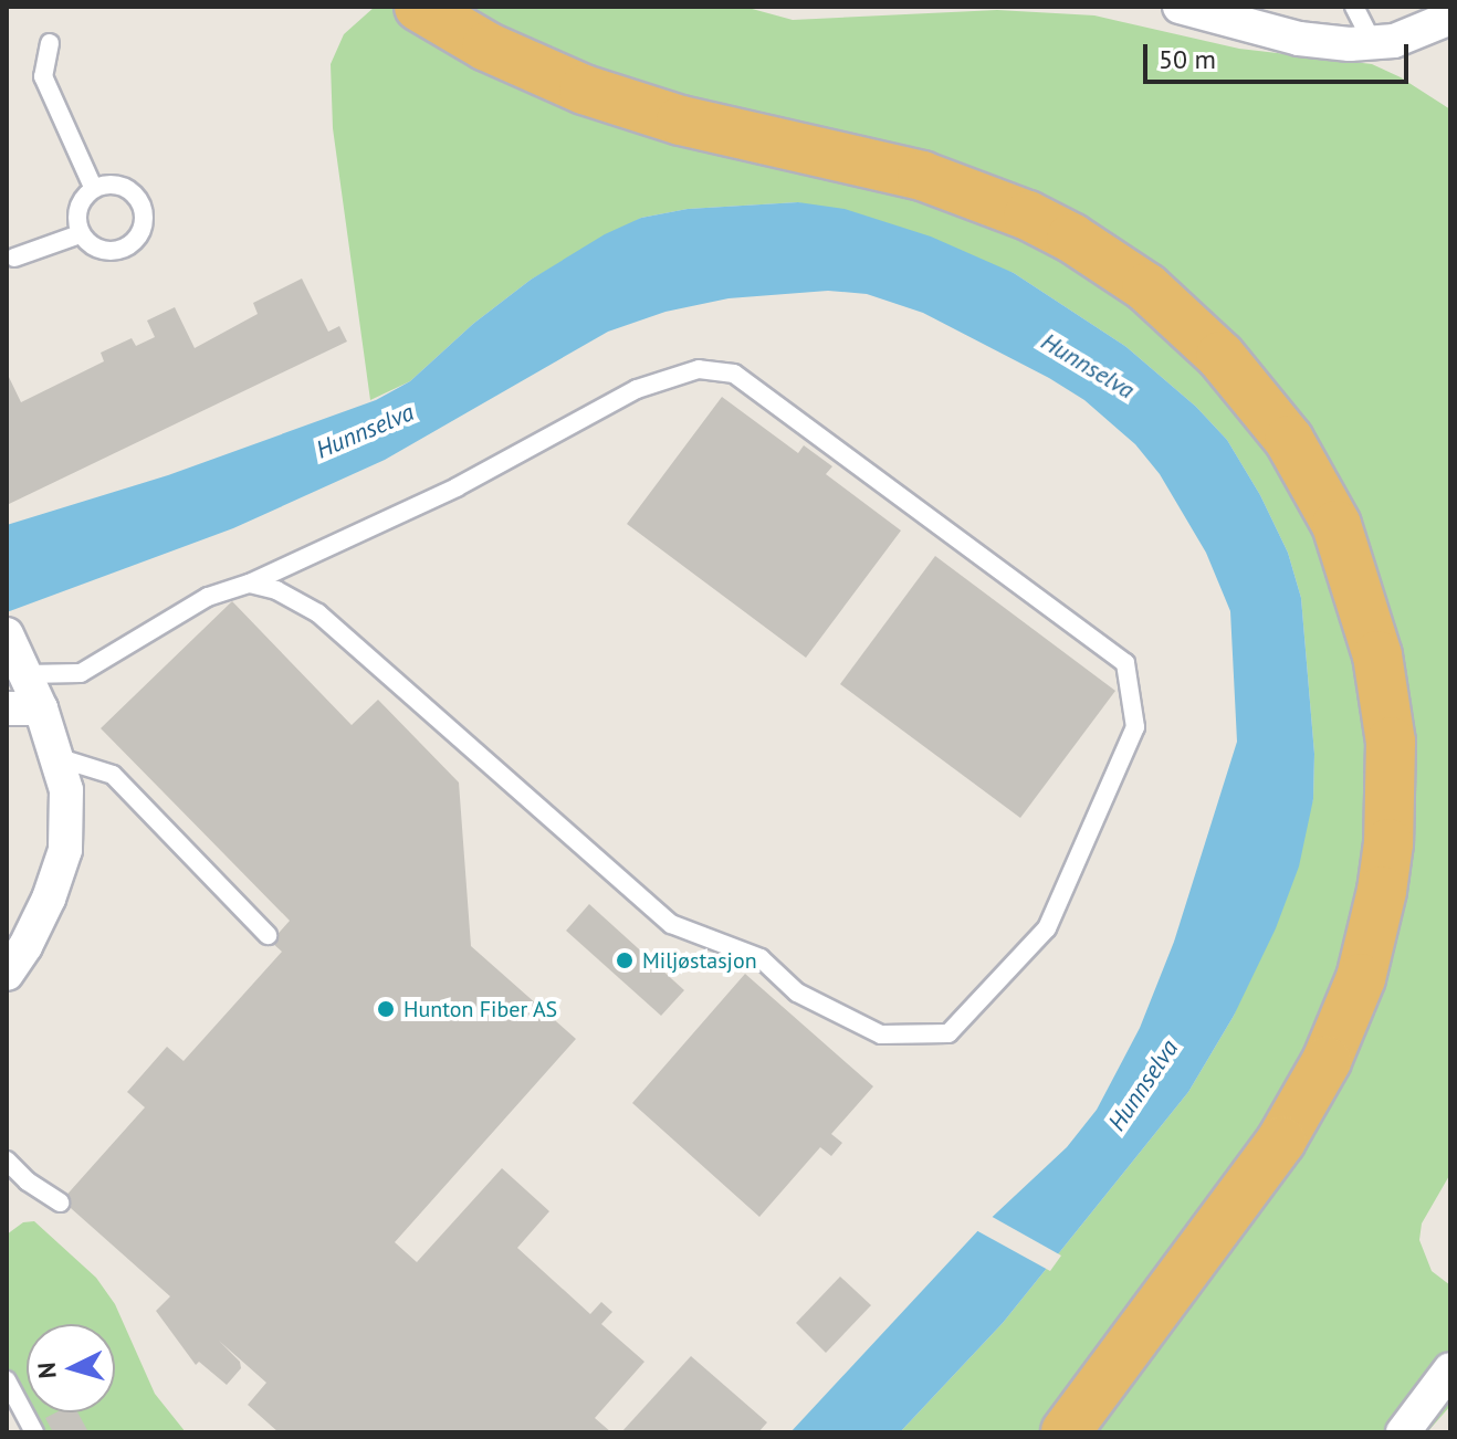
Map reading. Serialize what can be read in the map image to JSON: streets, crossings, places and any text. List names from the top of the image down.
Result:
{
  "water": ["Hunnselva"],
  "places": ["Miljøstasjon", "Hunton Fiber AS"],
  "scale_bar": "50 m",
  "north": "left"
}
